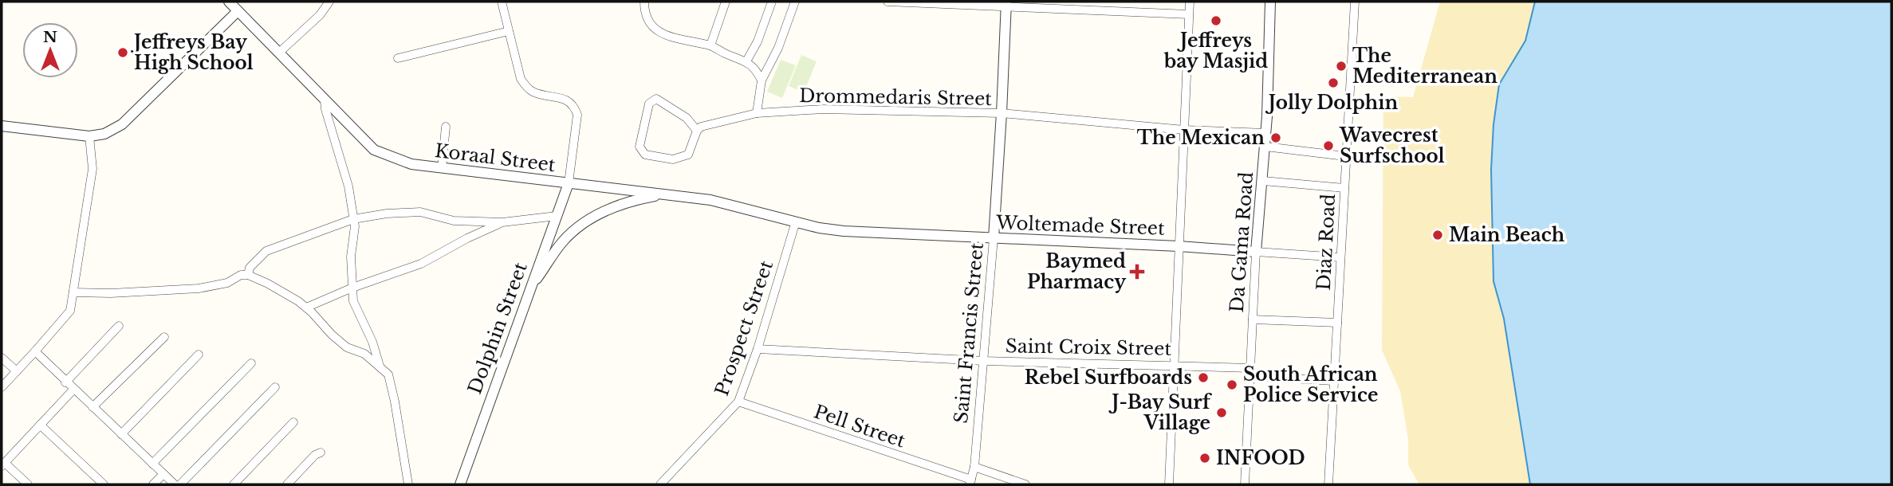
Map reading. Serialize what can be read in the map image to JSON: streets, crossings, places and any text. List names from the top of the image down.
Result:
{
  "streets": {
    "street": [
      "Drommedaris Street",
      "Koraal Street",
      "Woltemade Street",
      "Da Gama Road",
      "Diaz Road",
      "Dolphin Street",
      "Prospect Street",
      "Saint Francis Street",
      "Saint Croix Street",
      "Pell Street"
    ]
  },
  "crossings": [
    ["Drommedaris Street", "Da Gama Road"],
    ["Drommedaris Street", "Saint Francis Street"],
    ["Koraal Street", "Woltemade Street"],
    ["Koraal Street", "Dolphin Street"],
    ["Koraal Street", "Prospect Street"],
    ["Woltemade Street", "Da Gama Road"],
    ["Woltemade Street", "Diaz Road"],
    ["Woltemade Street", "Saint Francis Street"],
    ["Da Gama Road", "Saint Croix Street"],
    ["Diaz Road", "Saint Croix Street"],
    ["Prospect Street", "Saint Croix Street"],
    ["Prospect Street", "Pell Street"],
    ["Saint Francis Street", "Saint Croix Street"],
    ["Saint Francis Street", "Pell Street"]
  ],
  "places": {
    "other": [
      "Jeffreys bay Masjid",
      "Jeffreys Bay High School",
      "The Mediterranean",
      "Jolly Dolphin",
      "The Mexican",
      "Wavecrest Surfschool",
      "Main Beach",
      "Rebel Surfboards",
      "South African Police Service",
      "J-Bay Surf Village",
      "INFOOD"
    ],
    "health": ["Baymed Pharmacy"]
  },
  "north": "top"
}
